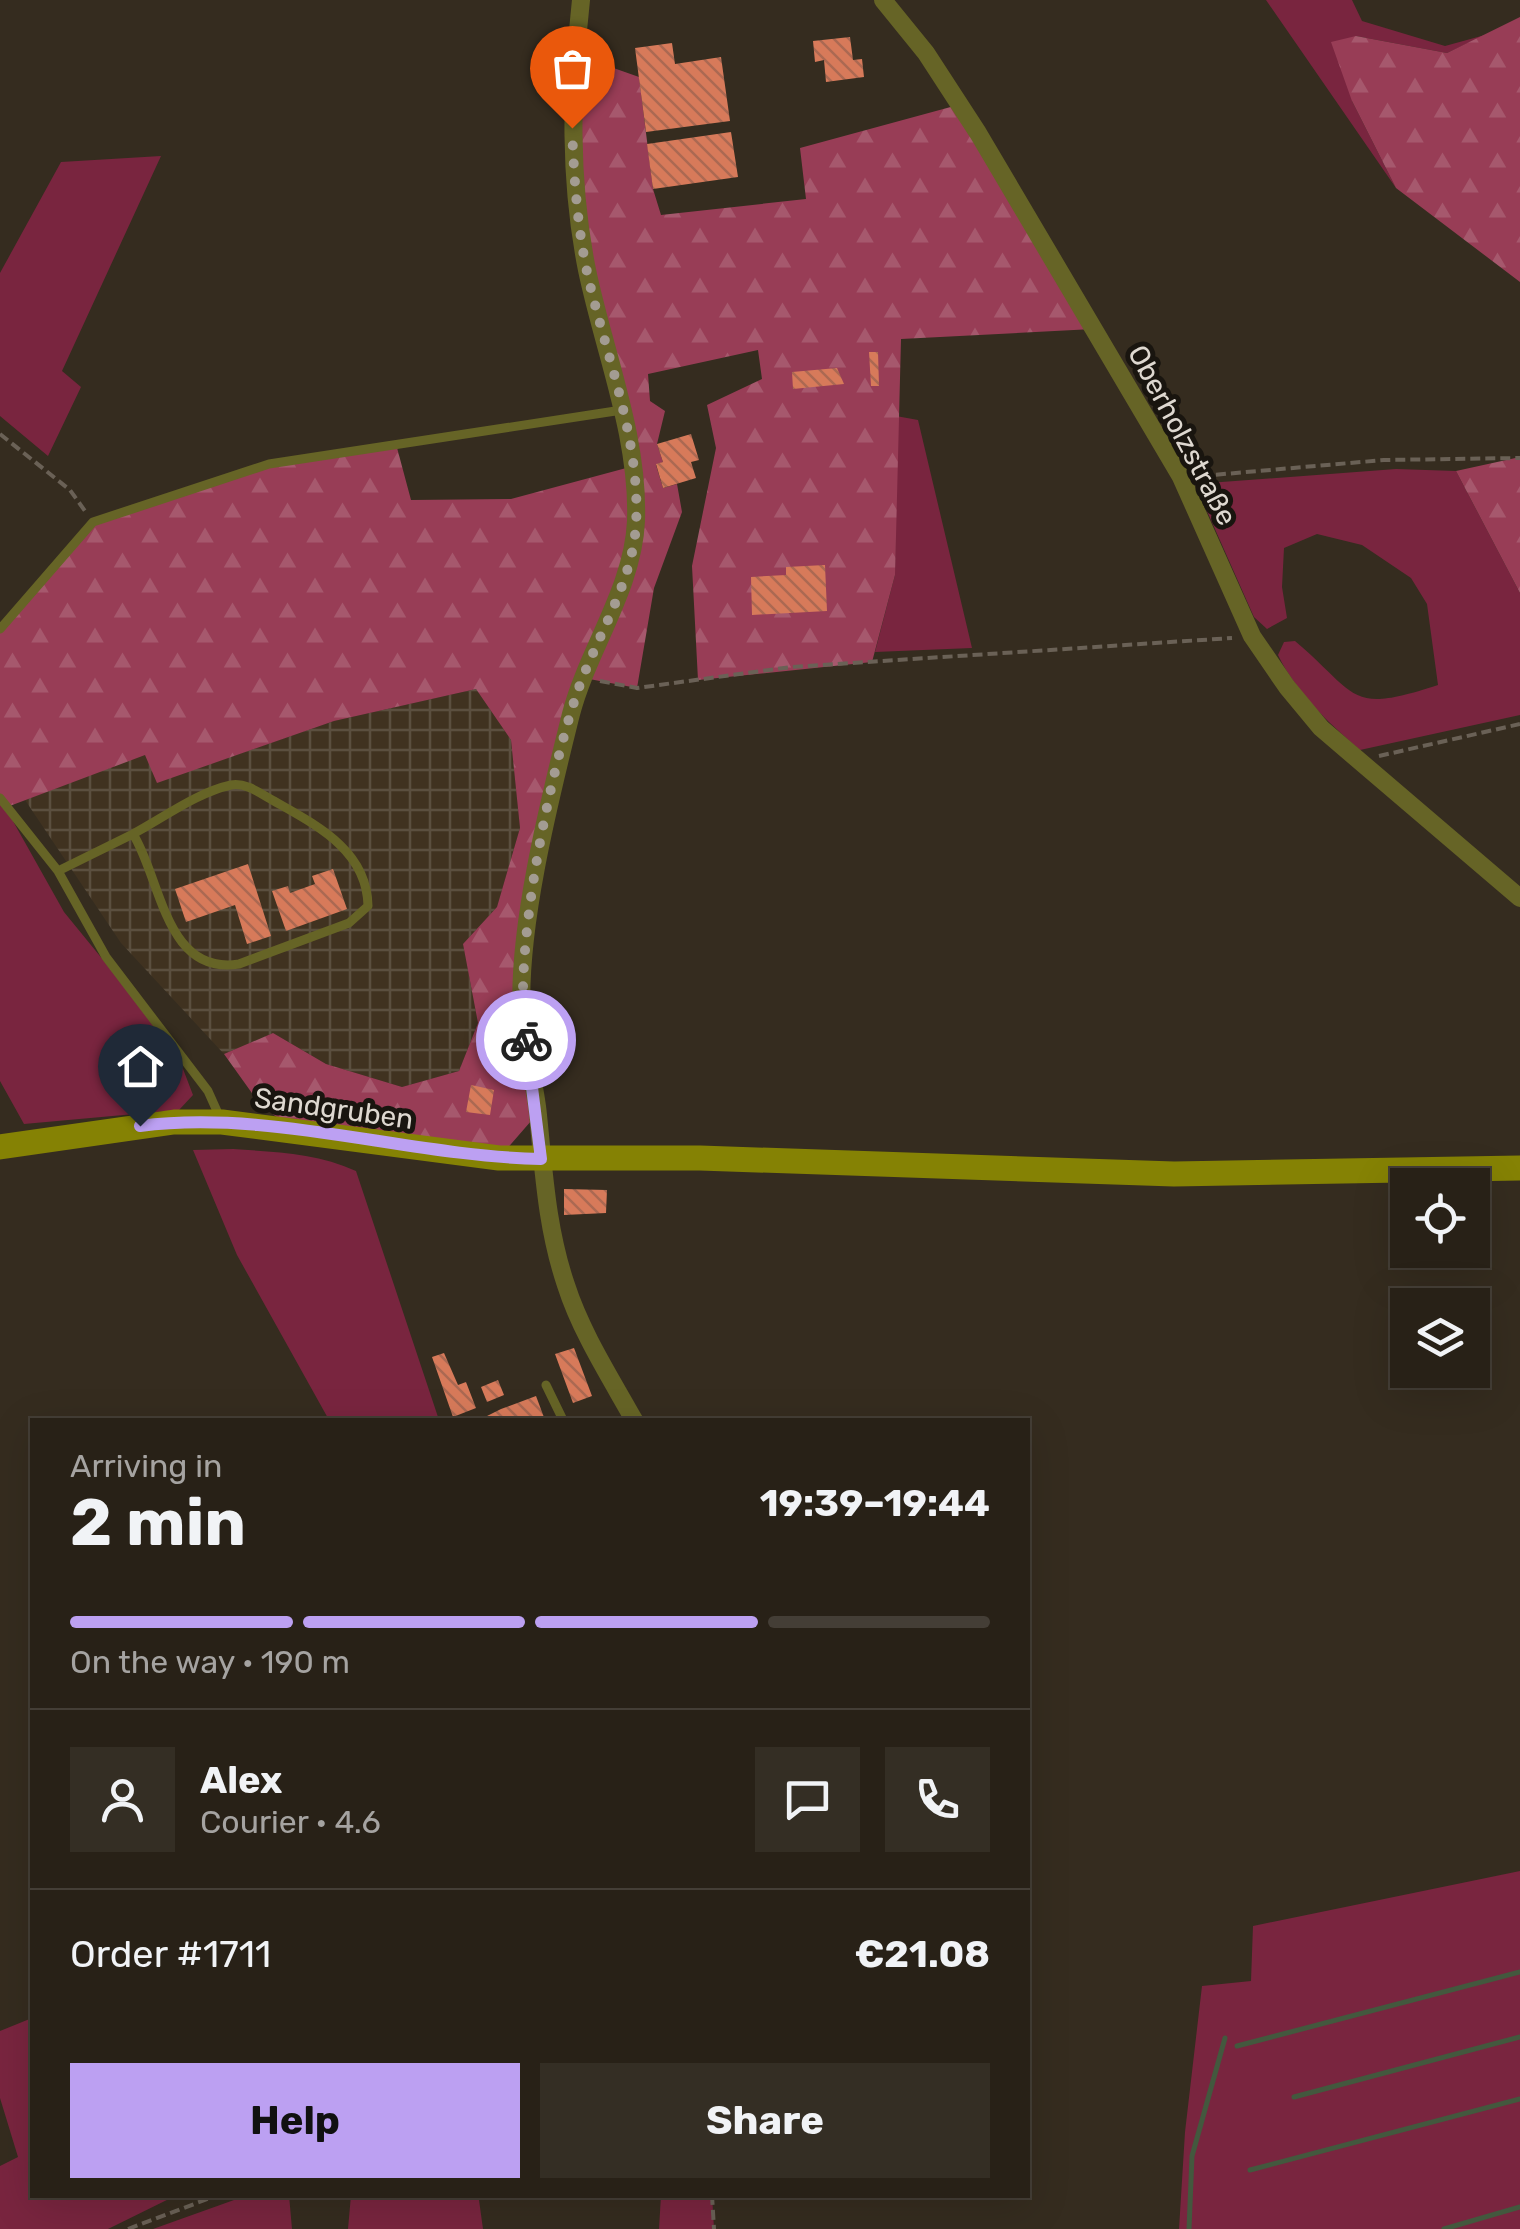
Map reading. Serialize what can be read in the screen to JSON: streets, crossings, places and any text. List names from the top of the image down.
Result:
{
  "streets": {
    "street": ["Oberholzstraße", "Sandgruben"]
  },
  "page": {
    "heading": ["2 min", "Arriving in", "19:39–19:44"],
    "panel": [
      "Alex",
      "Courier · 4.6",
      "Order #1711",
      "€21.08"
    ],
    "bar": "On the way · 190 m",
    "buttons": ["Help", "Share"]
  }
}
